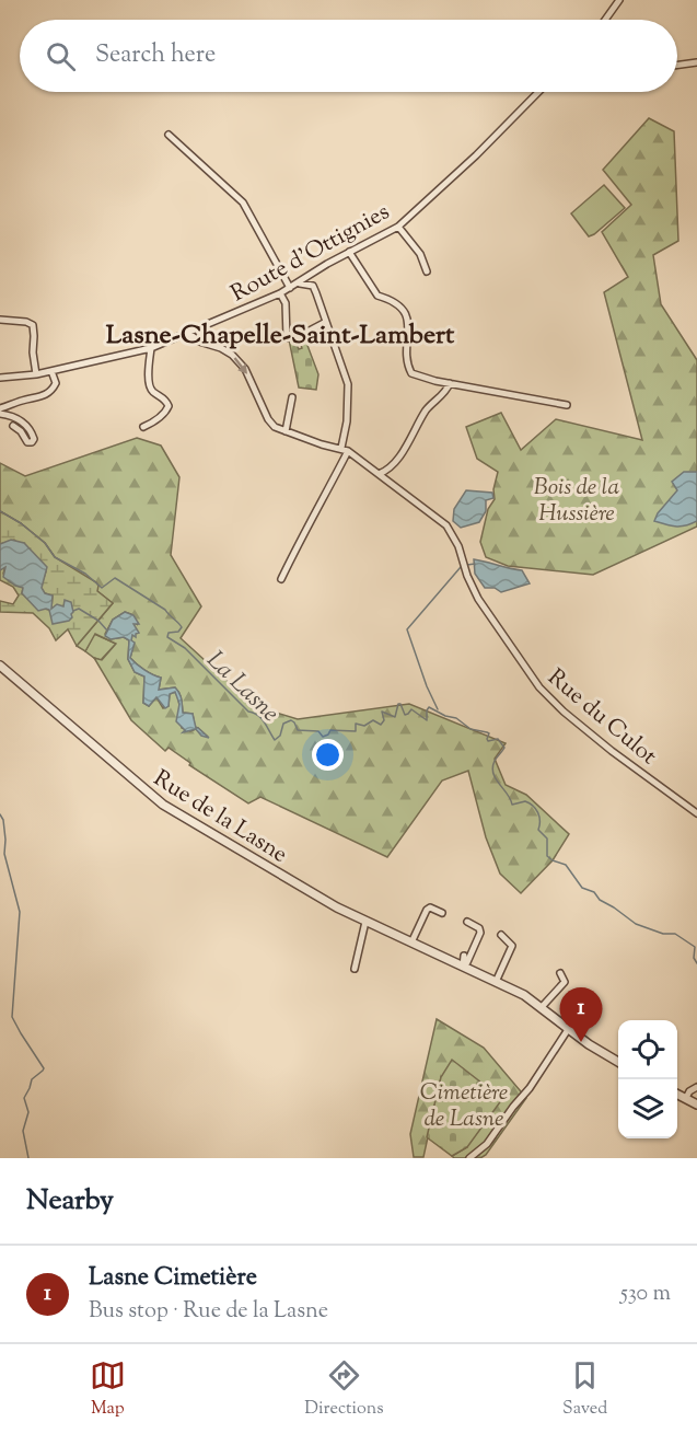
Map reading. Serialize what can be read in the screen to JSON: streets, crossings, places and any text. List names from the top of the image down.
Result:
{
  "streets": {
    "street": ["Route d'Ottignies", "Rue du Culot", "Rue de la Lasne"]
  },
  "districts": ["Lasne-Chapelle-Saint-Lambert"],
  "water": ["La Lasne"],
  "parks": ["Bois de la Hussière", "Cimetière de Lasne"],
  "page": {
    "search": "Search here",
    "pins": "1",
    "heading": "Nearby",
    "list": [
      {
        "mark": "1",
        "name": "Lasne Cimetière",
        "note": "Bus stop · Rue de la Lasne",
        "value": "530 m"
      }
    ],
    "nav": ["Map", "Directions", "Saved"]
  }
}
